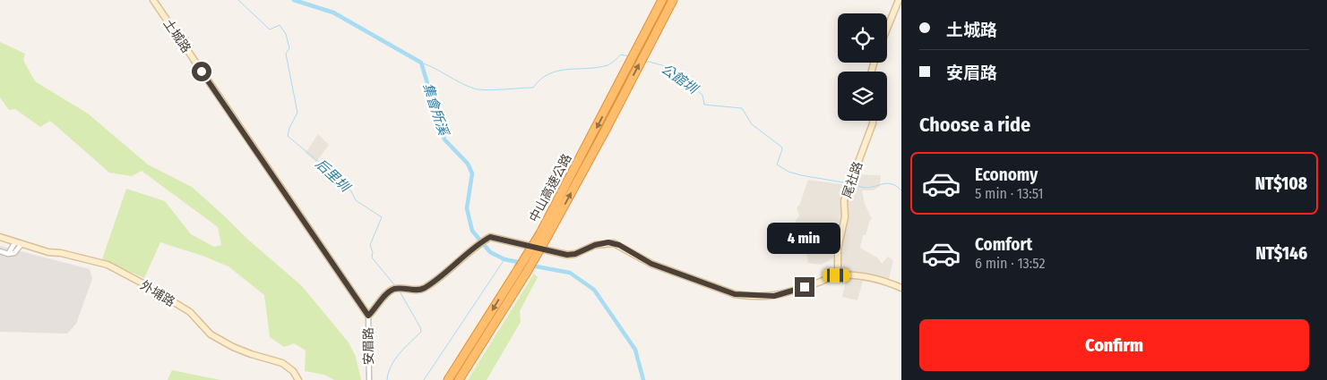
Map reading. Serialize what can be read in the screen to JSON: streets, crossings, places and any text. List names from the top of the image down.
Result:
{
  "streets": {
    "highway": ["中山高速公路"],
    "street": [
      "土城路",
      "尾社路",
      "外埔路",
      "安眉路"
    ]
  },
  "crossings": [
    ["土城路", "安眉路"],
    ["尾社路", "安眉路"]
  ],
  "water": ["公館圳", "集會所溪", "后里圳"],
  "page": {
    "banner": ["土城路", "安眉路"],
    "heading": "Choose a ride",
    "list": [
      {
        "name": "Economy",
        "note": "5 min · 13:51",
        "value": "NT$108"
      },
      {
        "name": "Comfort",
        "note": "6 min · 13:52",
        "value": "NT$146"
      }
    ],
    "bubble": "4 min",
    "buttons": "Confirm"
  }
}
